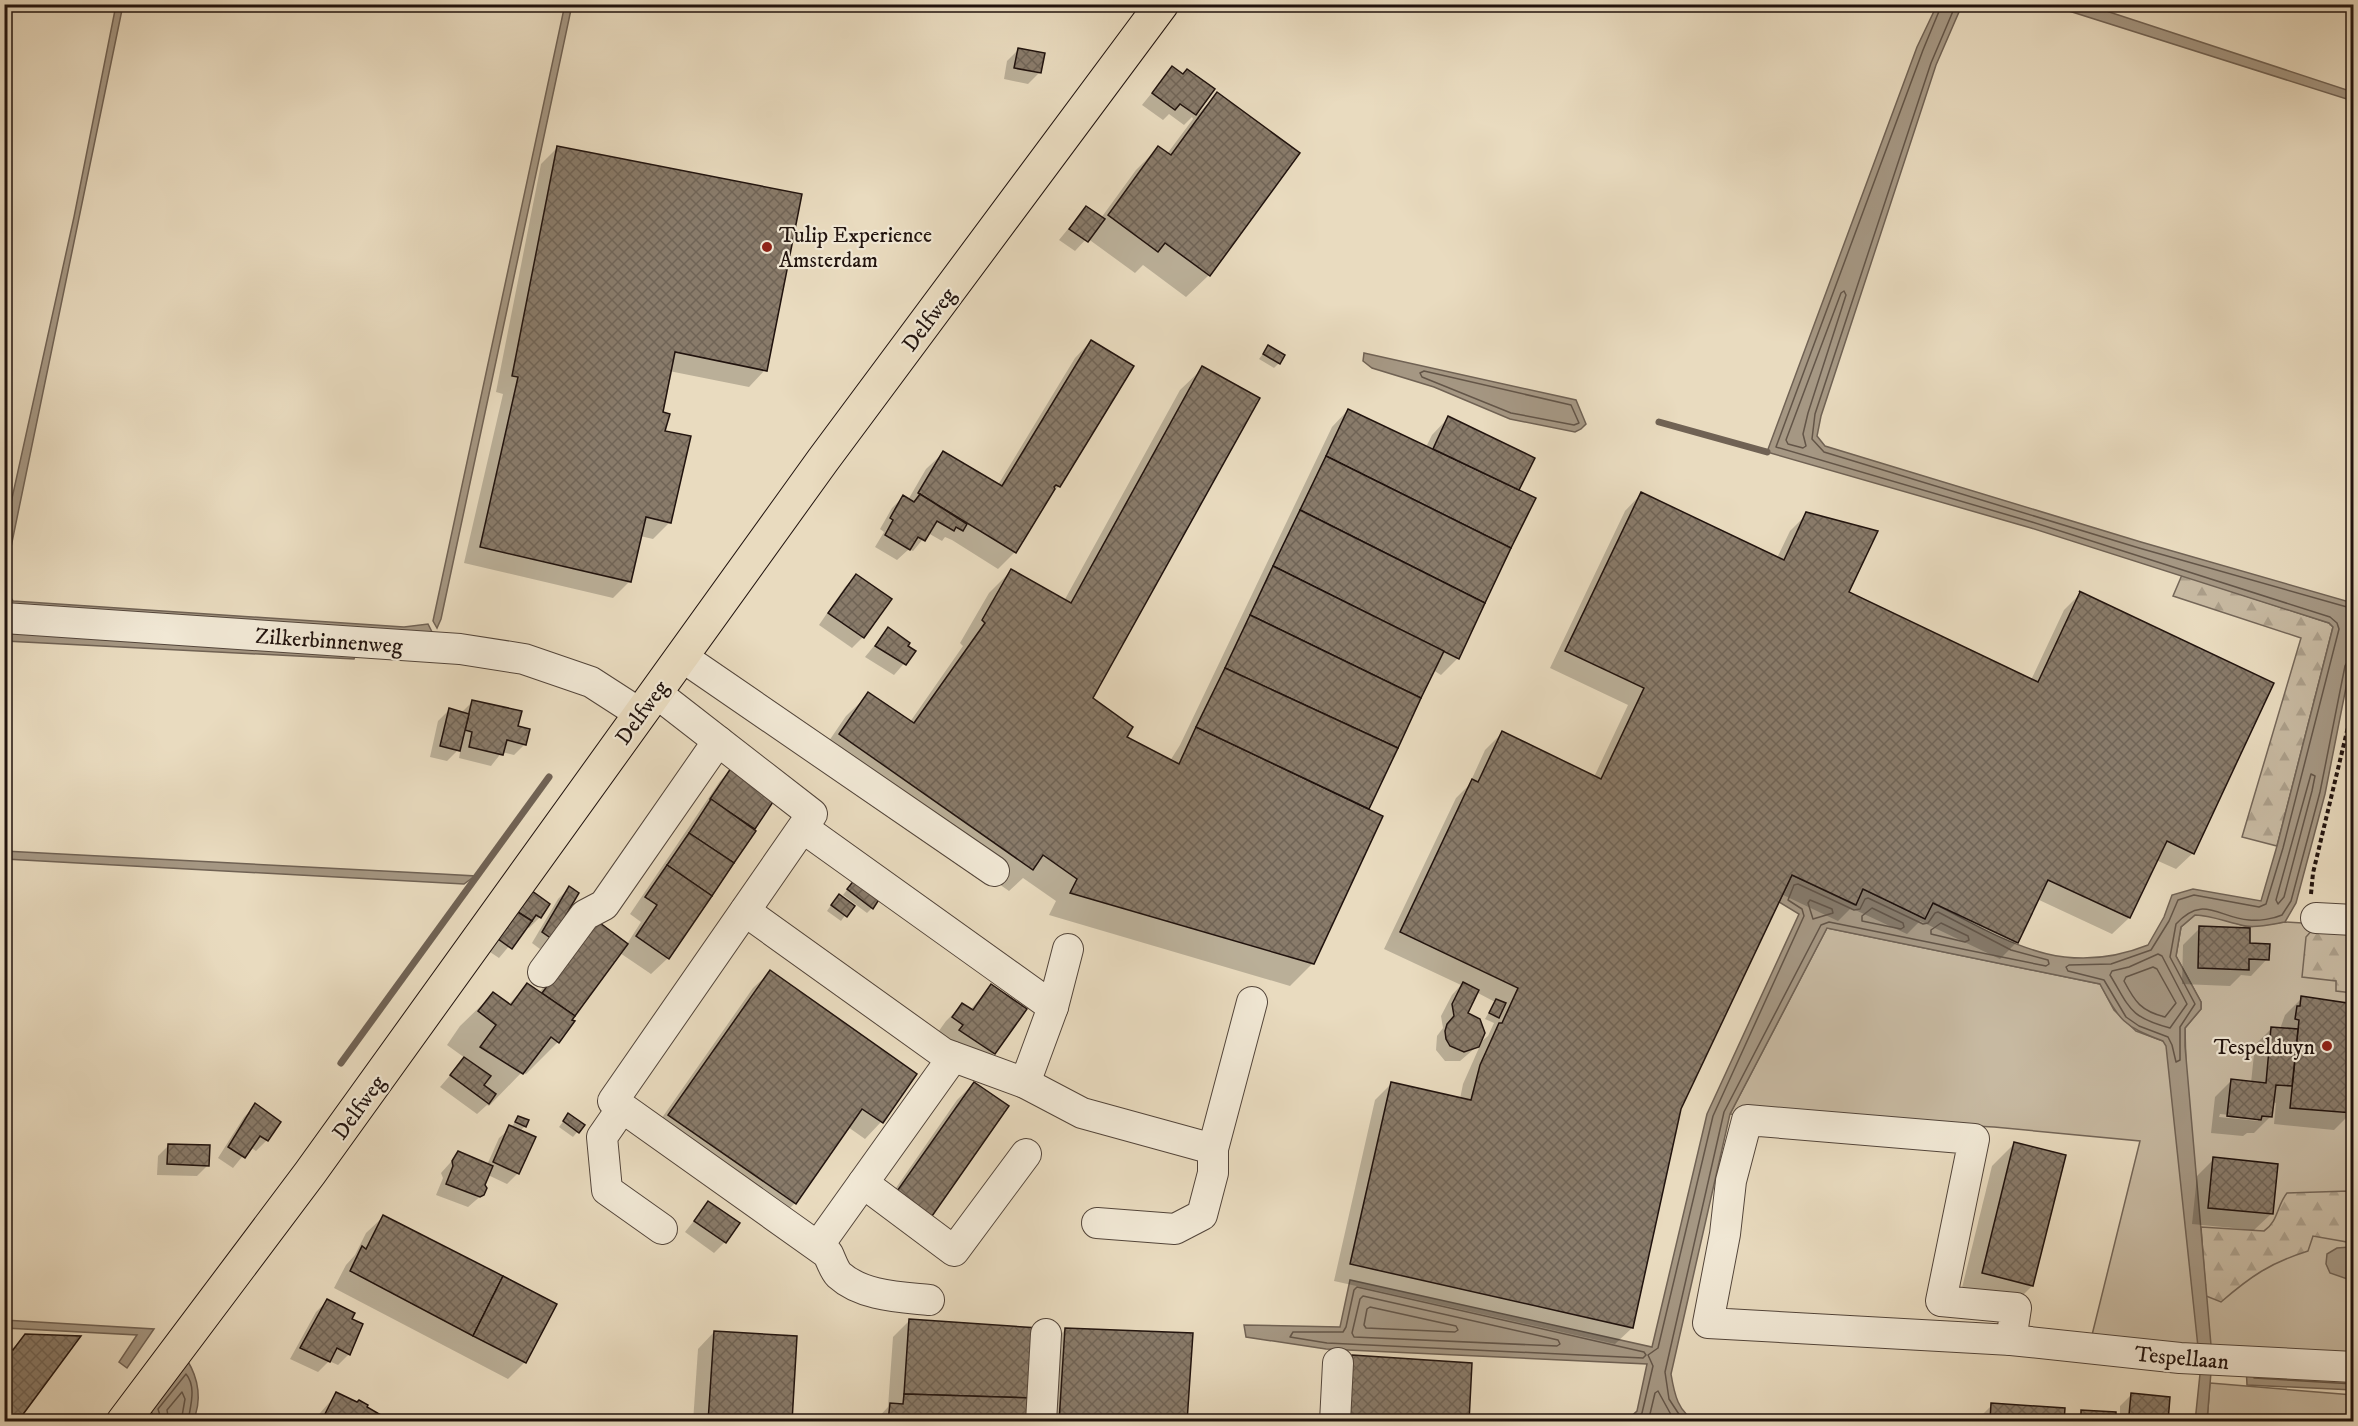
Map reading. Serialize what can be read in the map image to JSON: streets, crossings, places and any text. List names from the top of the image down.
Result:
{
  "streets": {
    "main road": ["Delfweg"],
    "street": ["Zilkerbinnenweg", "Tespellaan"]
  },
  "crossings": [
    ["Delfweg", "Zilkerbinnenweg"]
  ],
  "places": ["Tulip Experience Amsterdam", "Tespelduyn"]
}
